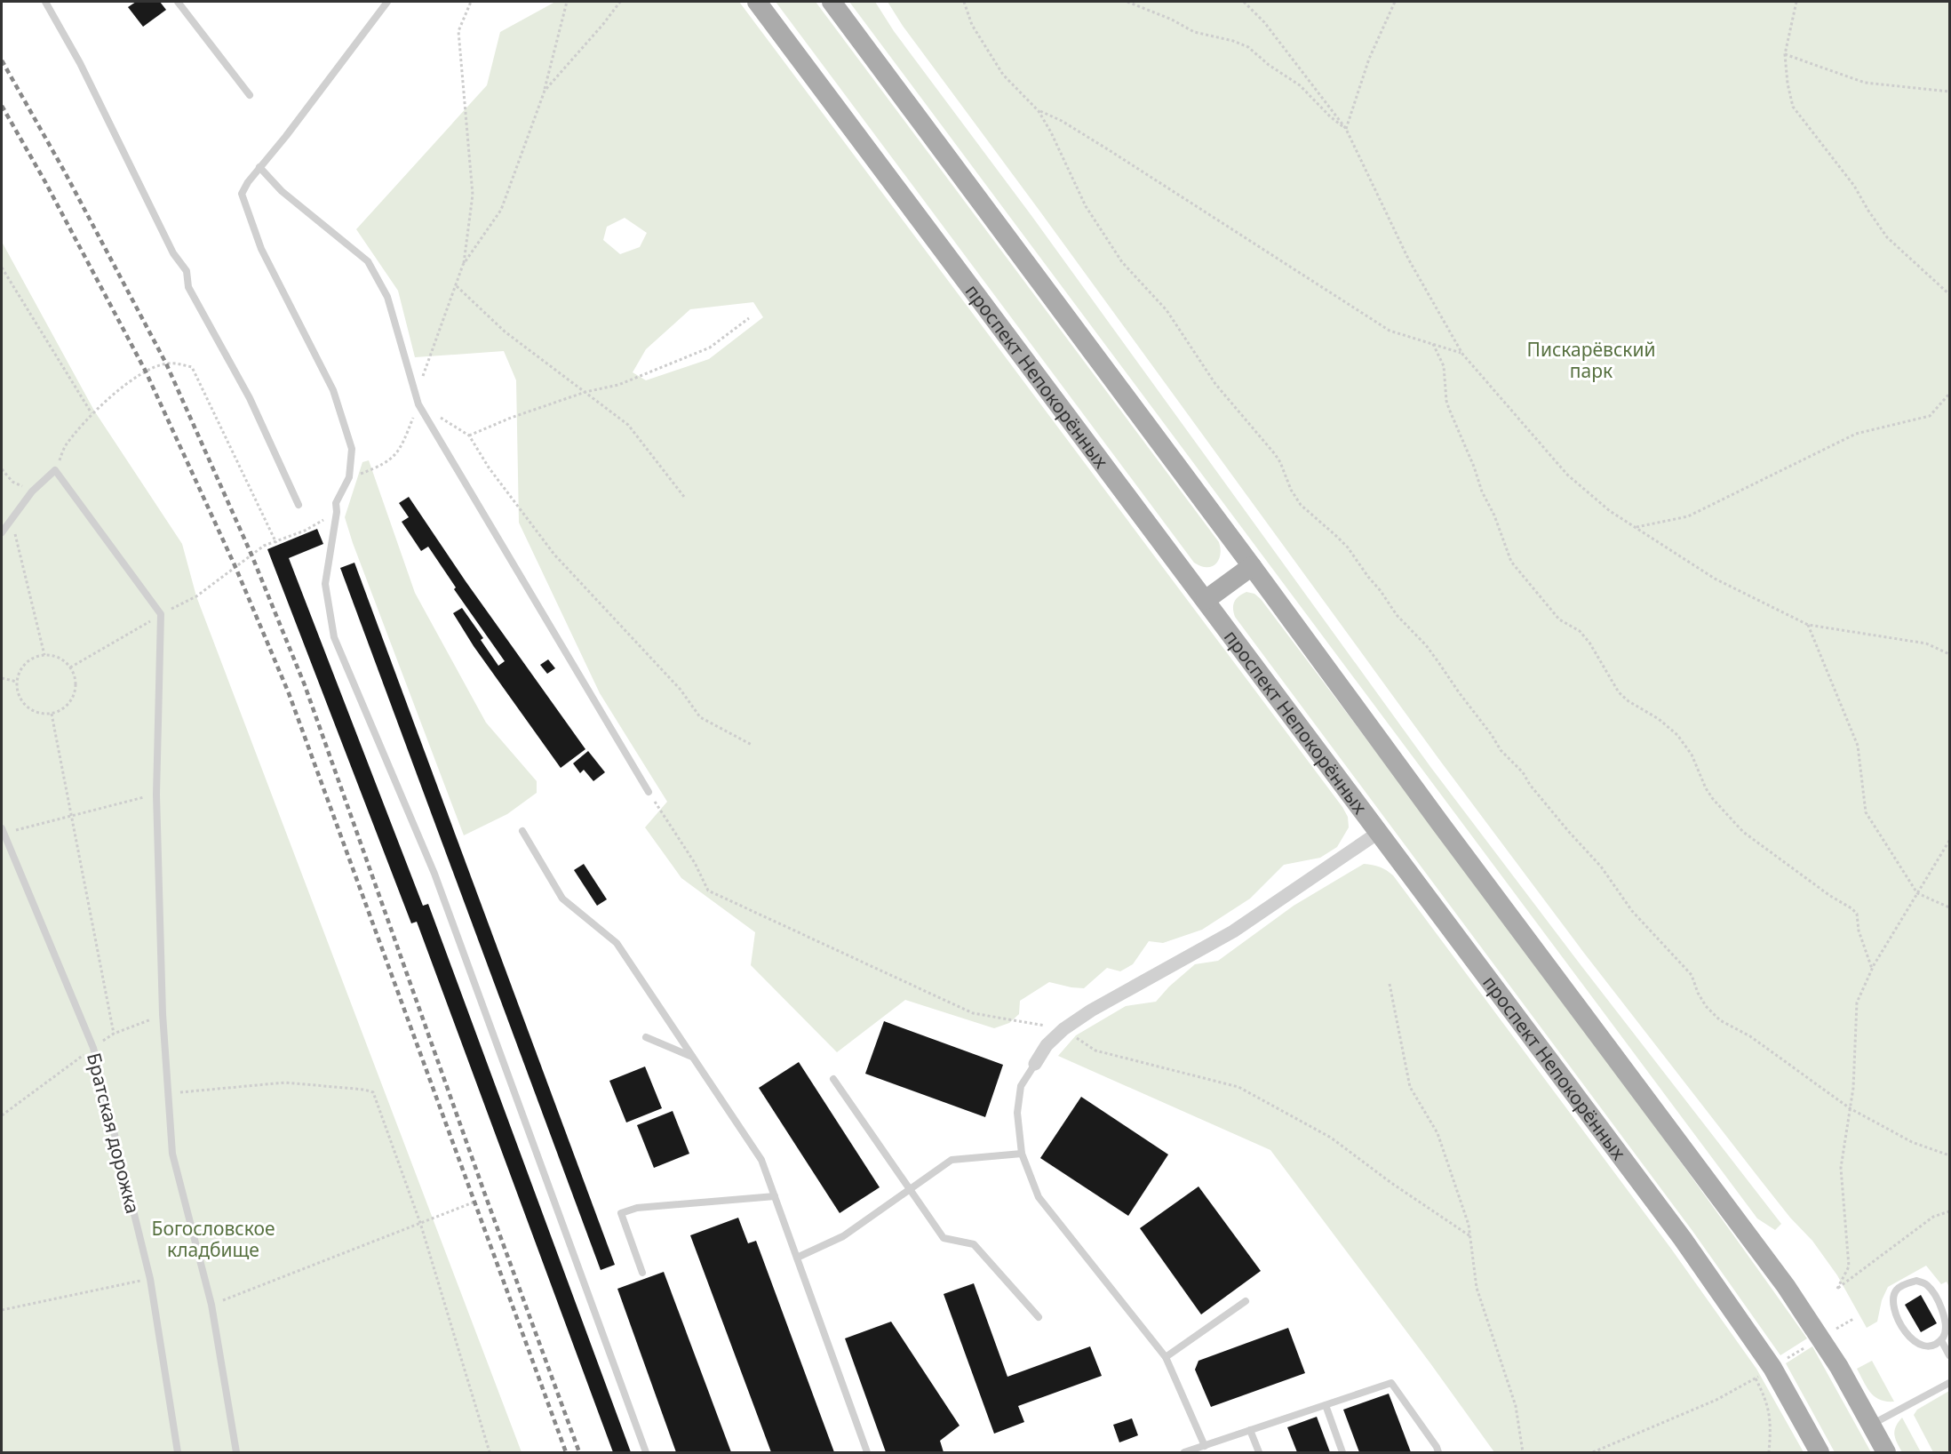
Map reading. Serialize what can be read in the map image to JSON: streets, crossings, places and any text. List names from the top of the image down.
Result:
{
  "streets": {
    "main road": ["проспект Непокорённых"],
    "lane": ["Братская дорожка"]
  },
  "parks": ["Пискарёвский парк", "Богословское кладбище"]
}
